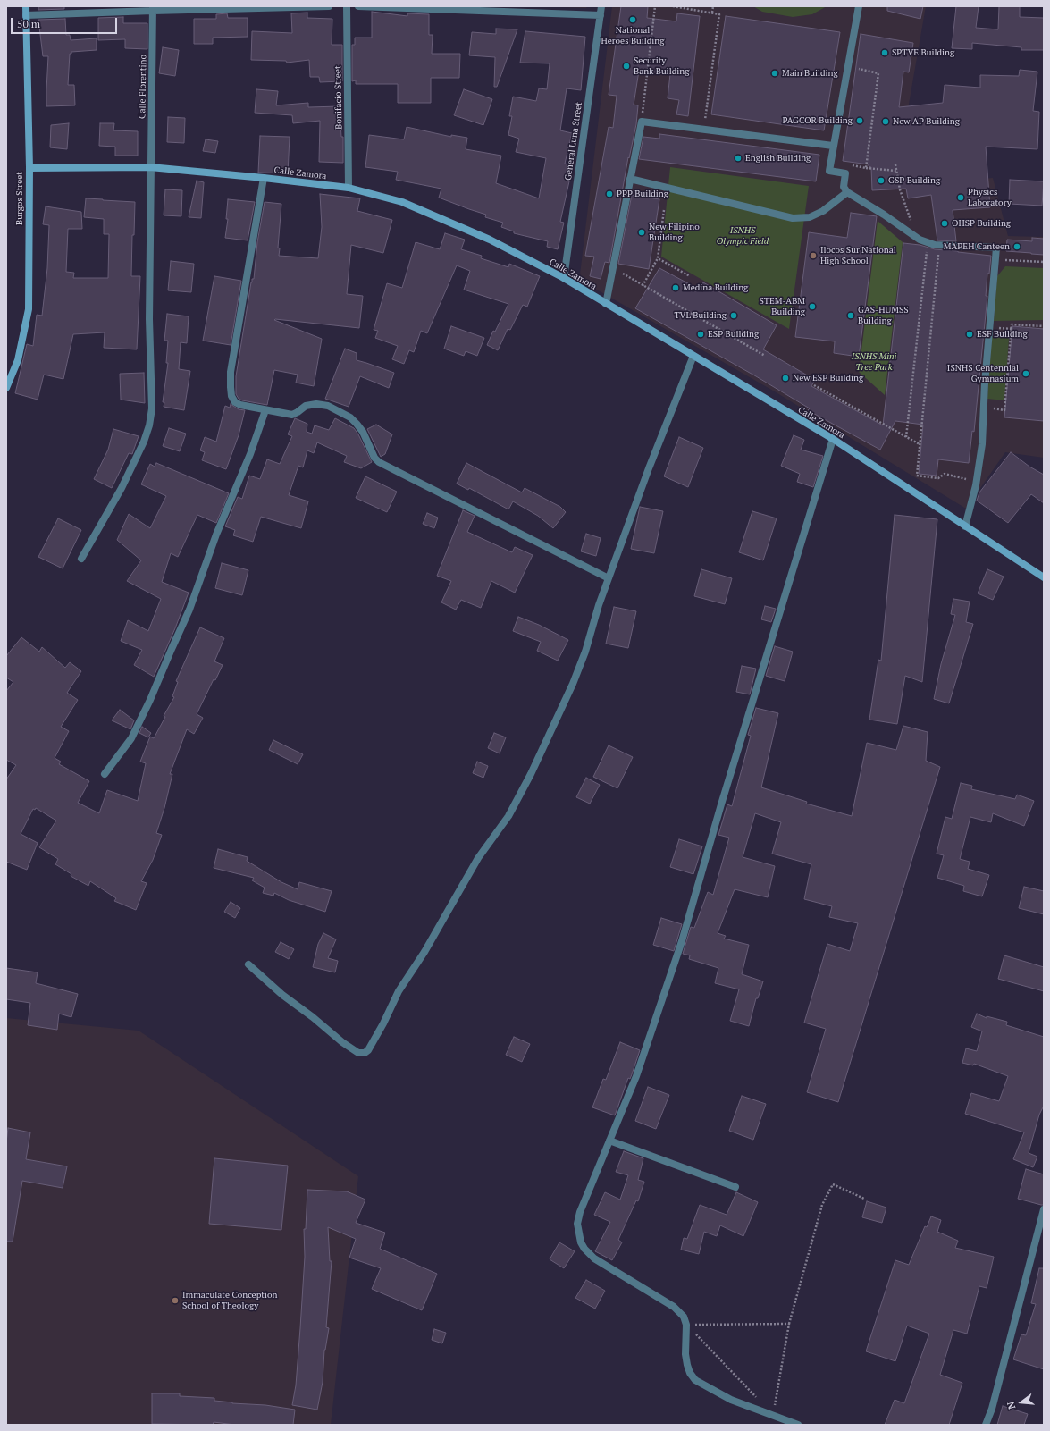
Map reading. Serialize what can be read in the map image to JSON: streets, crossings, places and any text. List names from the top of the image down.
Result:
{
  "streets": {
    "street": [
      "Calle Florentino",
      "Bonifacio Street",
      "General Luna Street",
      "Calle Zamora",
      "Burgos Street"
    ]
  },
  "crossings": [
    ["Calle Florentino", "Calle Zamora"],
    ["Bonifacio Street", "Calle Zamora"],
    ["General Luna Street", "Calle Zamora"],
    ["Calle Zamora", "Burgos Street"]
  ],
  "parks": ["ISNHS Olympic Field", "ISNHS Mini Tree Park"],
  "places": [
    "National Heroes Building",
    "SPTVE Building",
    "Security Bank Building",
    "Main Building",
    "PAGCOR Building",
    "New AP Building",
    "English Building",
    "GSP Building",
    "PPP Building",
    "Physics Laboratory",
    "OHSP Building",
    "New Filipino Building",
    "MAPEH Canteen",
    "Ilocos Sur National High School",
    "Medina Building",
    "STEM-ABM Building",
    "TVL Building",
    "GAS-HUMSS Building",
    "ESP Building",
    "ESF Building",
    "ISNHS Centennial Gymnasium",
    "New ESP Building",
    "Immaculate Conception School of Theology"
  ],
  "scale_bar": "50 m",
  "north": "left"
}
